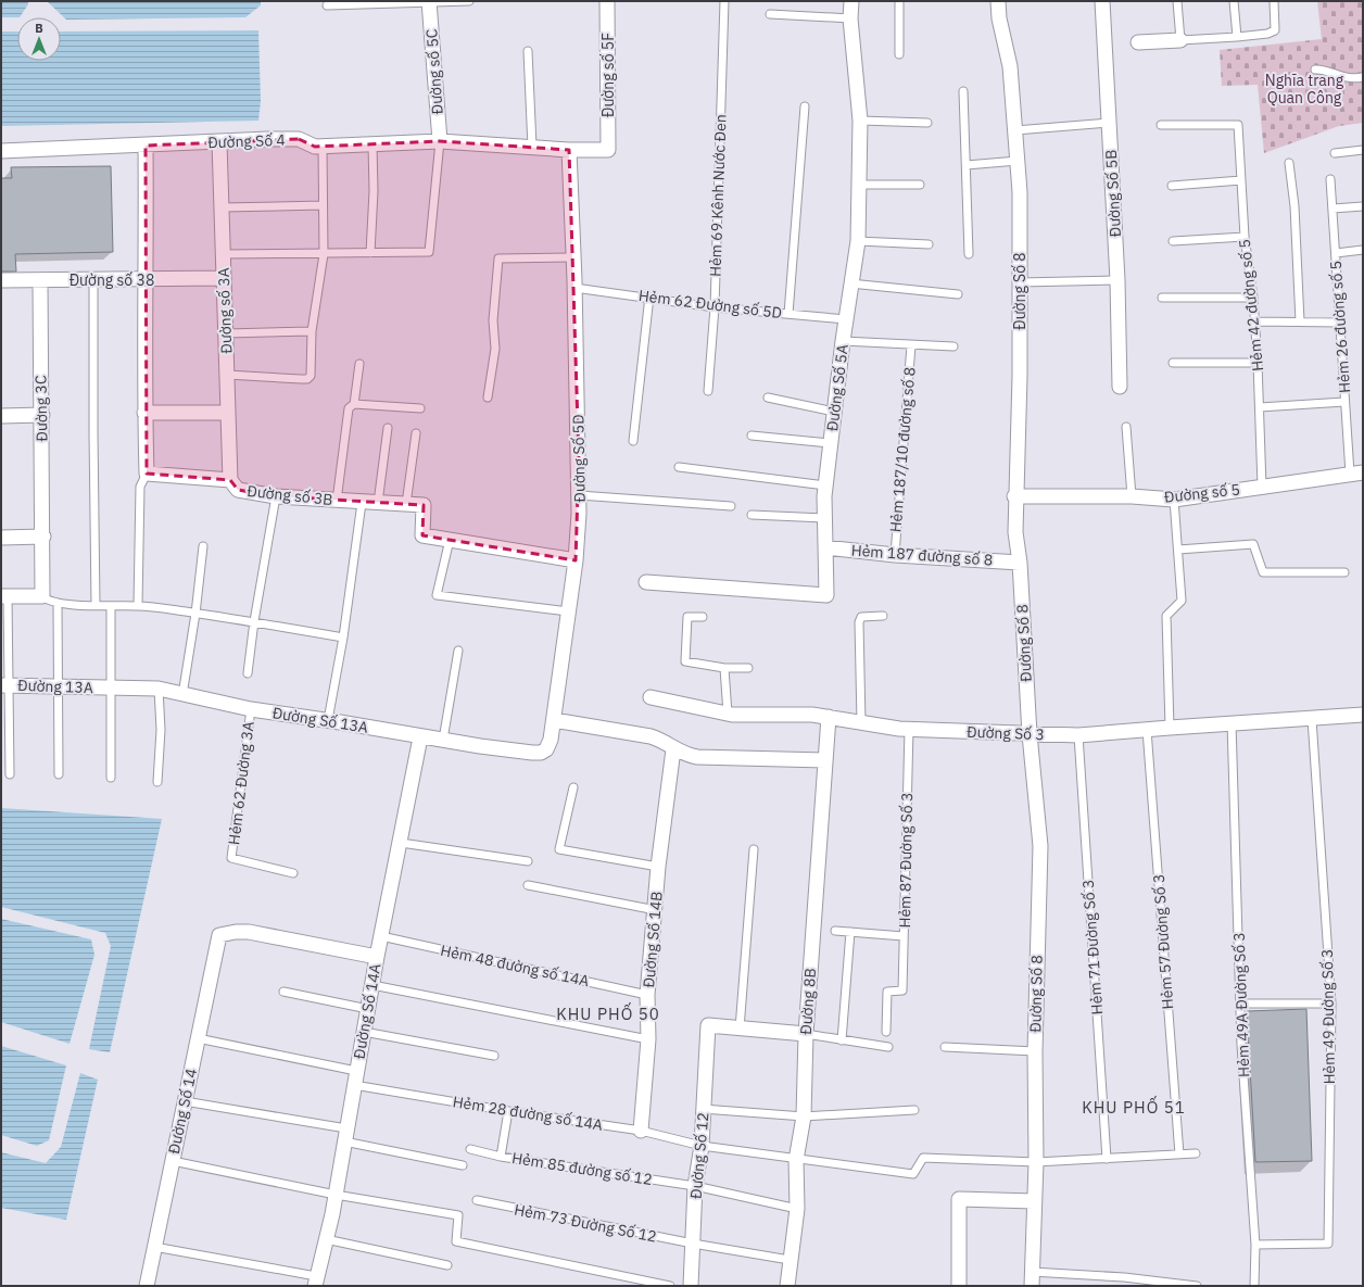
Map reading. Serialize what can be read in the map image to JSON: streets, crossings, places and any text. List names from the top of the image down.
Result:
{
  "streets": {
    "street": [
      "Đường số 5C",
      "Đường số 5F",
      "Đường Số 4",
      "Đường Số 5B",
      "Đường số 38",
      "Đường Số 8",
      "Đường số 3A",
      "Đường Số 5A",
      "Đường 3C",
      "Đường Số 5D",
      "Đường số 5",
      "Đường số 3B",
      "Hẻm 187 đường số 8",
      "Đường 13A",
      "Đường Số 13A",
      "Đường Số 3",
      "Đường Số 14B",
      "Đường 8B",
      "Đường Số 14A",
      "Đường Số 14",
      "Đường Số 12"
    ],
    "lane": [
      "Hẻm 69 Kênh Nước Đen",
      "Hẻm 62 Đường số 5D",
      "Hẻm 42 đường số 5",
      "Hẻm 26 đường số 5",
      "Hẻm 187/10 đường số 8",
      "Hẻm 62 Đường 3A",
      "Hẻm 87 Đường Số 3",
      "Hẻm 57 Đường Số 3",
      "Hẻm 71 Đường Số 3",
      "Hẻm 48 đường số 14A",
      "Hẻm 49A Đường Số 3",
      "Hẻm 49 Đường Số 3",
      "Hẻm 28 đường số 14A",
      "Hẻm 85 đường số 12",
      "Hẻm 73 Đường Số 12"
    ]
  },
  "crossings": [
    ["Đường số 5C", "Đường Số 4"],
    ["Đường số 5F", "Đường Số 4"],
    ["Đường số 5F", "Đường Số 5D"],
    ["Đường Số 4", "Đường số 3A"],
    ["Đường Số 4", "Đường Số 5D"],
    ["Hẻm 69 Kênh Nước Đen", "Hẻm 62 Đường số 5D"],
    ["Đường số 38", "Đường số 3A"],
    ["Đường số 38", "Đường 3C"],
    ["Đường Số 8", "Đường số 5"],
    ["Đường Số 8", "Hẻm 187 đường số 8"],
    ["Đường Số 8", "Đường Số 3"],
    ["Đường Số 8", "Hẻm 28 đường số 14A"],
    ["Hẻm 62 Đường số 5D", "Đường Số 5A"],
    ["Hẻm 62 Đường số 5D", "Đường Số 5D"],
    ["Hẻm 42 đường số 5", "Đường số 5"],
    ["Đường số 3A", "Đường số 3B"],
    ["Hẻm 26 đường số 5", "Đường số 5"],
    ["Đường Số 5A", "Hẻm 187 đường số 8"],
    ["Hẻm 187/10 đường số 8", "Hẻm 187 đường số 8"],
    ["Đường Số 5D", "Đường số 3B"],
    ["Đường Số 5D", "Đường Số 13A"],
    ["Đường 13A", "Đường Số 13A"],
    ["Đường Số 13A", "Hẻm 62 Đường 3A"],
    ["Đường Số 13A", "Đường Số 14A"],
    ["Đường Số 3", "Hẻm 87 Đường Số 3"],
    ["Đường Số 3", "Hẻm 57 Đường Số 3"],
    ["Đường Số 3", "Hẻm 71 Đường Số 3"],
    ["Đường Số 3", "Đường 8B"],
    ["Đường Số 3", "Hẻm 49A Đường Số 3"],
    ["Đường Số 3", "Hẻm 49 Đường Số 3"],
    ["Đường Số 14B", "Hẻm 48 đường số 14A"],
    ["Đường Số 14B", "Hẻm 28 đường số 14A"],
    ["Hẻm 48 đường số 14A", "Đường Số 14A"],
    ["Đường 8B", "Hẻm 28 đường số 14A"],
    ["Đường 8B", "Hẻm 85 đường số 12"],
    ["Đường 8B", "Hẻm 73 Đường Số 12"],
    ["Hẻm 49A Đường Số 3", "Hẻm 49 Đường Số 3"],
    ["Đường Số 14A", "Đường Số 14"],
    ["Đường Số 14A", "Hẻm 28 đường số 14A"],
    ["Đường Số 14", "Hẻm 28 đường số 14A"],
    ["Hẻm 28 đường số 14A", "Đường Số 12"],
    ["Đường Số 12", "Hẻm 85 đường số 12"],
    ["Đường Số 12", "Hẻm 73 Đường Số 12"]
  ],
  "districts": ["KHU PHỐ 50", "KHU PHỐ 51"],
  "parks": ["Nghĩa trang Quan Công"],
  "north": "top"
}
